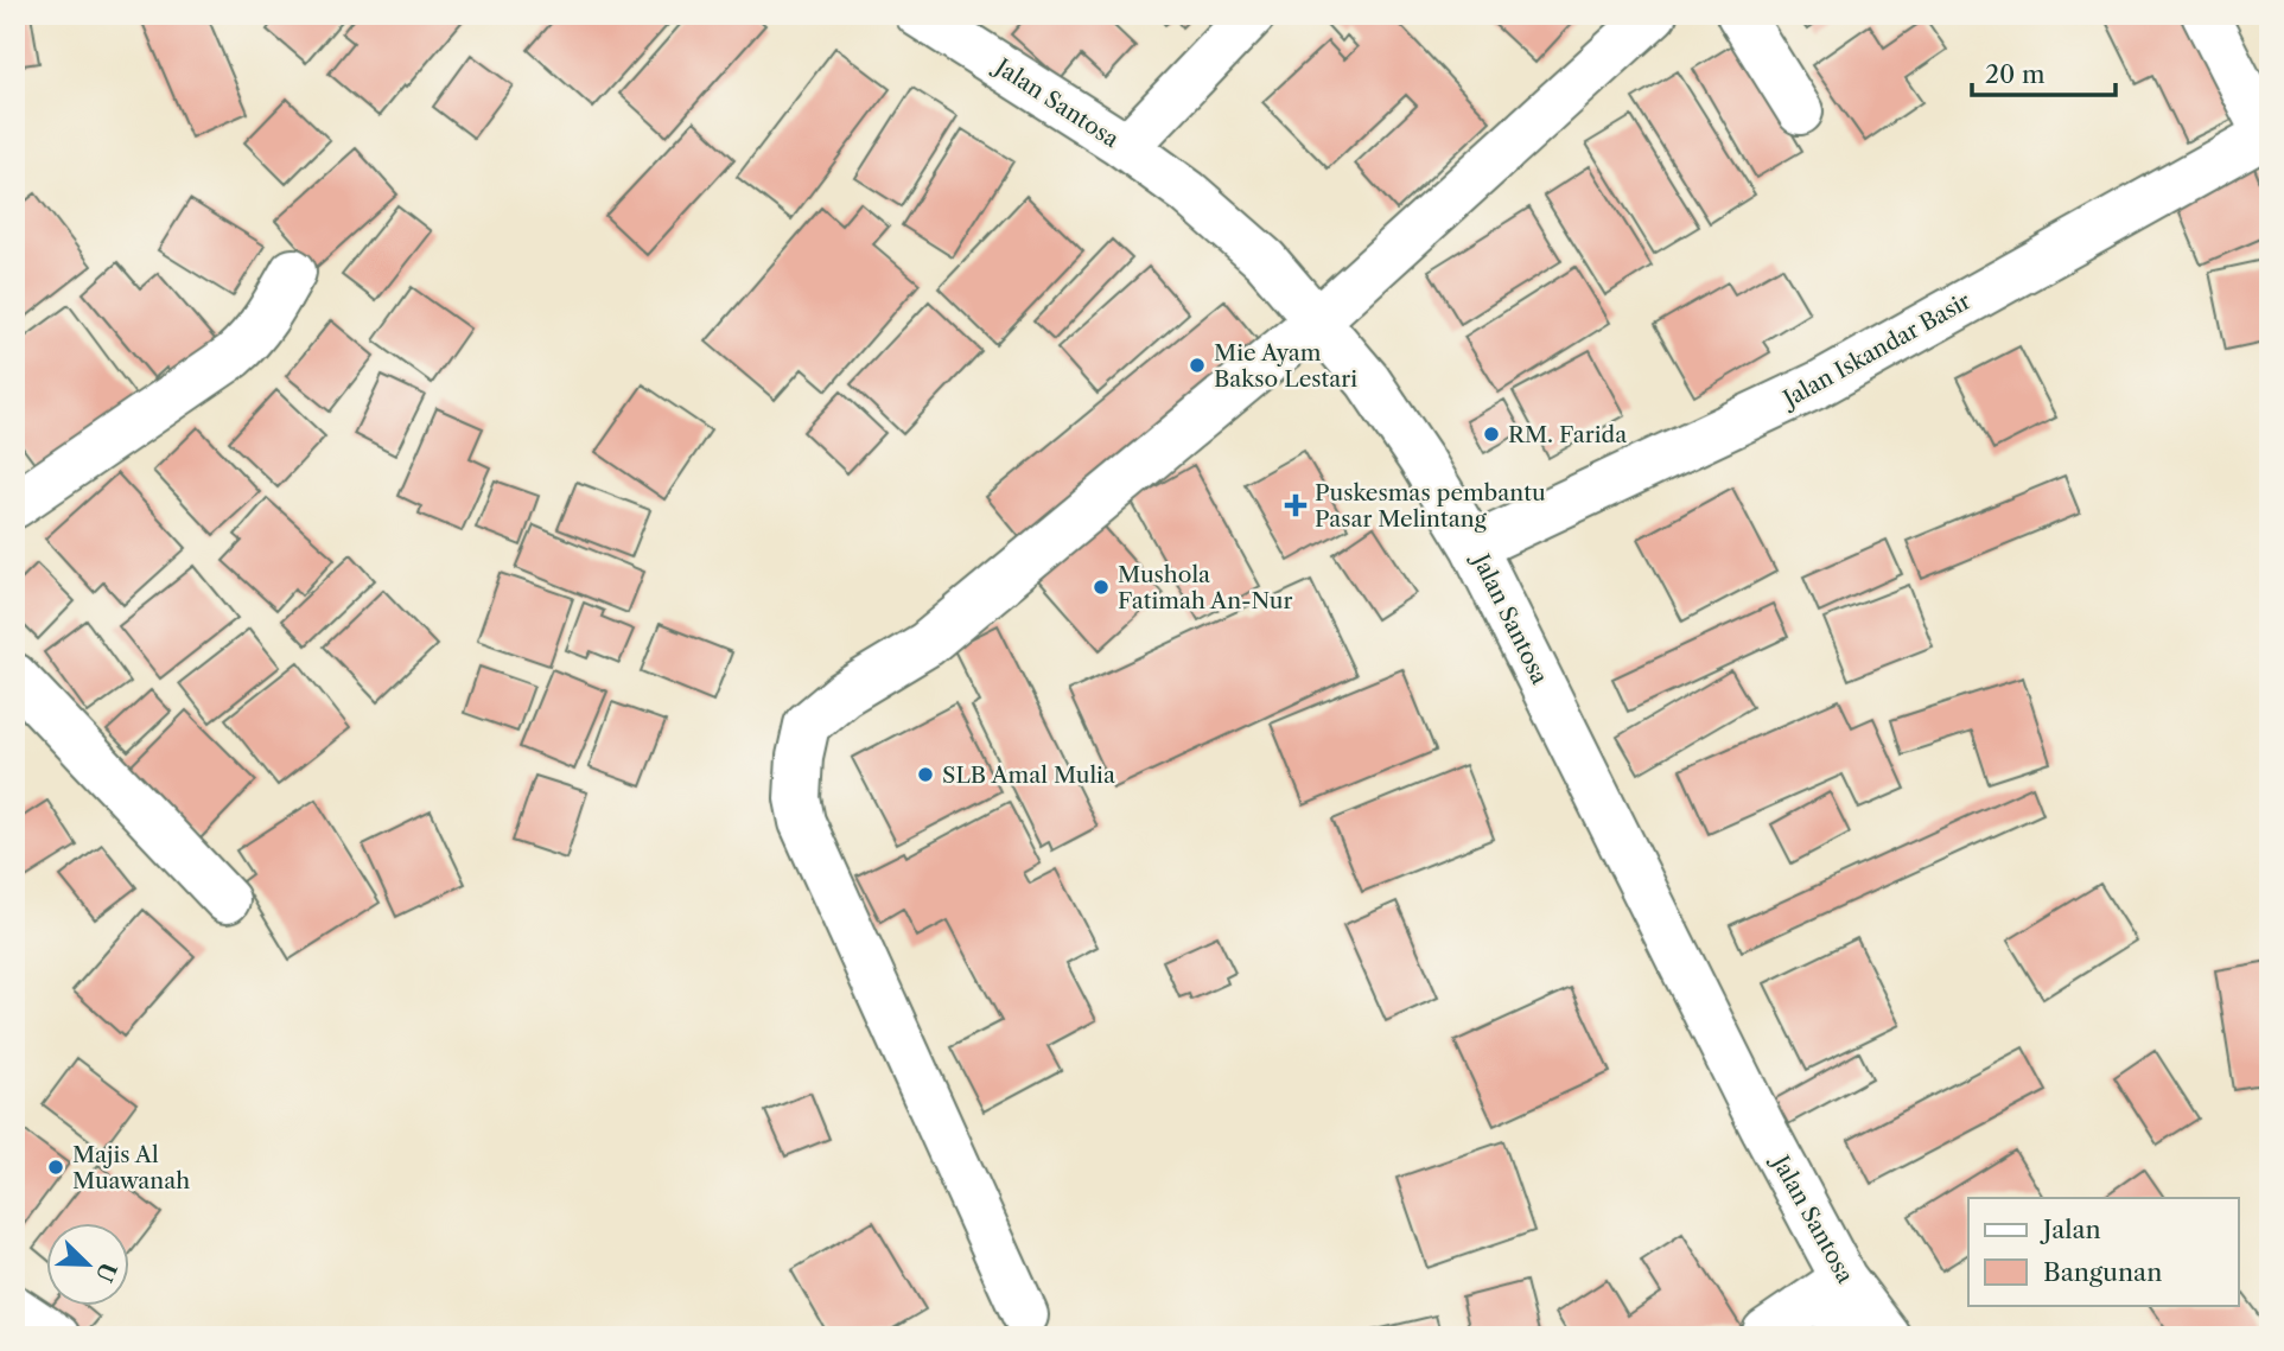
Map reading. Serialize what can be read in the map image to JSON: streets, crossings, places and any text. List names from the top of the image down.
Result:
{
  "streets": {
    "street": ["Jalan Santosa", "Jalan Iskandar Basir"]
  },
  "crossings": [
    ["Jalan Santosa", "Jalan Iskandar Basir"]
  ],
  "places": {
    "other": [
      "Mie Ayam Bakso Lestari",
      "RM. Farida",
      "Mushola Fatimah An-Nur",
      "SLB Amal Mulia",
      "Majis Al Muawanah"
    ],
    "health": ["Puskesmas pembantu Pasar Melintang"]
  },
  "legend": ["Jalan", "Bangunan"],
  "scale_bar": "20 m",
  "north": "bottom right"
}
